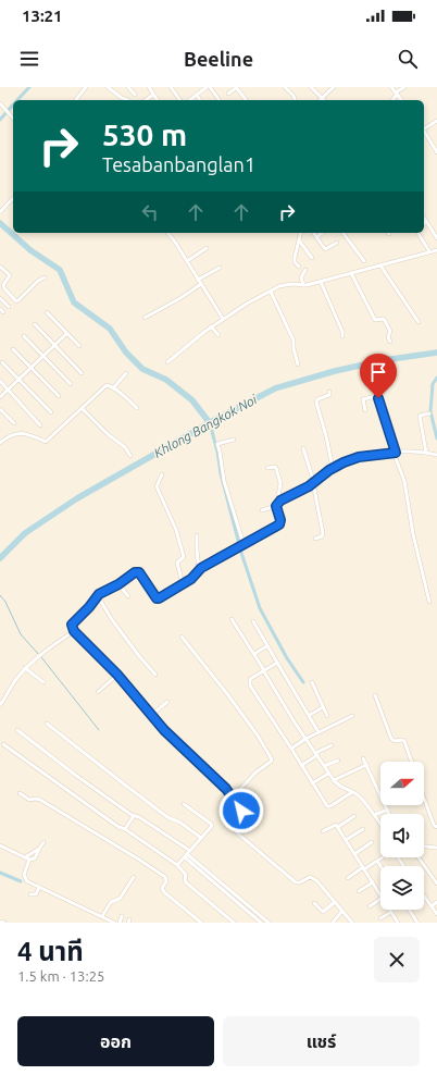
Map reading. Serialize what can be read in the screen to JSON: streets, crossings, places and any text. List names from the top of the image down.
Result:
{
  "water": ["Khlong Bangkok Noi"],
  "north": "right",
  "page": {
    "status": "13:21",
    "header": "Beeline",
    "turn": ["530 m", "Tesabanbanglan1"],
    "heading": ["4 นาที", "1.5 km · 13:25"],
    "buttons": ["ออก", "แชร์"]
  }
}
